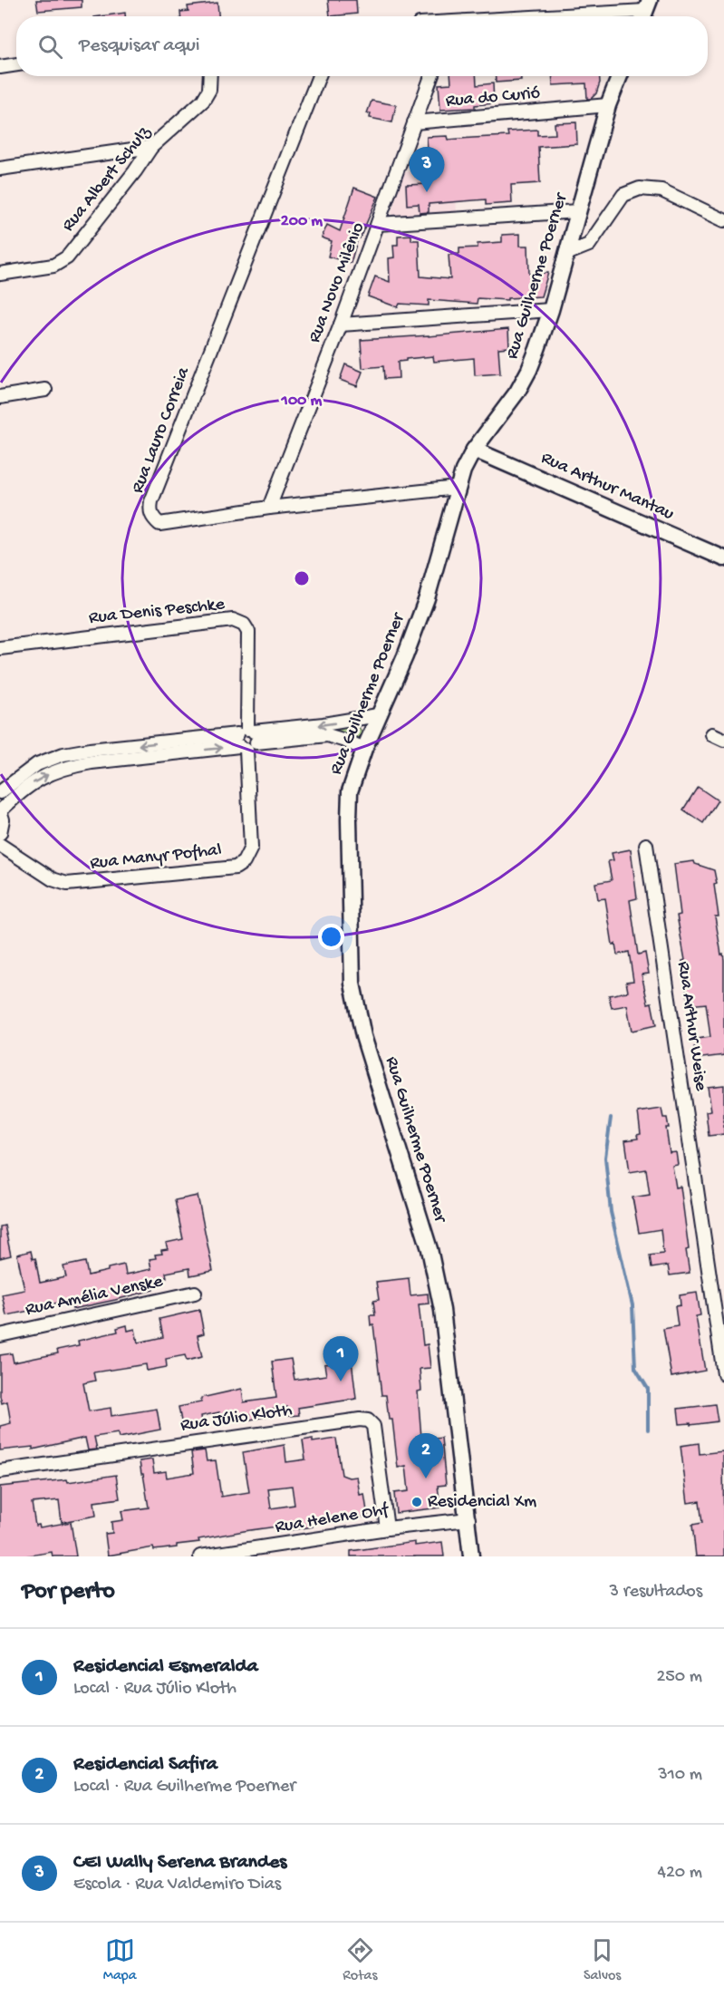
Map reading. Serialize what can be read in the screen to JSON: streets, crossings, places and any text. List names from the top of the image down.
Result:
{
  "streets": {
    "street": [
      "Rua do Curió",
      "Rua Albert Schulz",
      "Rua Guilherme Poerner",
      "Rua Novo Milênio",
      "Rua Lauro Correia",
      "Rua Arthur Mantau",
      "Rua Denis Peschke",
      "Rua Manyr Pofhal",
      "Rua Arthur Weise",
      "Rua Amélia Venske",
      "Rua Júlio Kloth",
      "Rua Helene Ohf"
    ]
  },
  "crossings": [
    ["Rua do Curió", "Rua Guilherme Poerner"],
    ["Rua do Curió", "Rua Novo Milênio"],
    ["Rua Guilherme Poerner", "Rua Lauro Correia"],
    ["Rua Guilherme Poerner", "Rua Arthur Mantau"],
    ["Rua Guilherme Poerner", "Rua Helene Ohf"],
    ["Rua Novo Milênio", "Rua Lauro Correia"],
    ["Rua Denis Peschke", "Rua Manyr Pofhal"],
    ["Rua Júlio Kloth", "Rua Helene Ohf"]
  ],
  "places": ["Residencial Xm"],
  "page": {
    "search": "Pesquisar aqui",
    "pins": ["3", "1", "2"],
    "heading": ["Por perto", "3 resultados"],
    "list": [
      {
        "mark": "1",
        "name": "Residencial Esmeralda",
        "note": "Local · Rua Júlio Kloth",
        "value": "250 m"
      },
      {
        "mark": "2",
        "name": "Residencial Safira",
        "note": "Local · Rua Guilherme Poerner",
        "value": "310 m"
      },
      {
        "mark": "3",
        "name": "CEI Wally Serena Brandes",
        "note": "Escola · Rua Valdemiro Dias",
        "value": "420 m"
      }
    ],
    "nav": ["Mapa", "Rotas", "Salvos"]
  },
  "rings": ["200 m", "100 m"]
}
